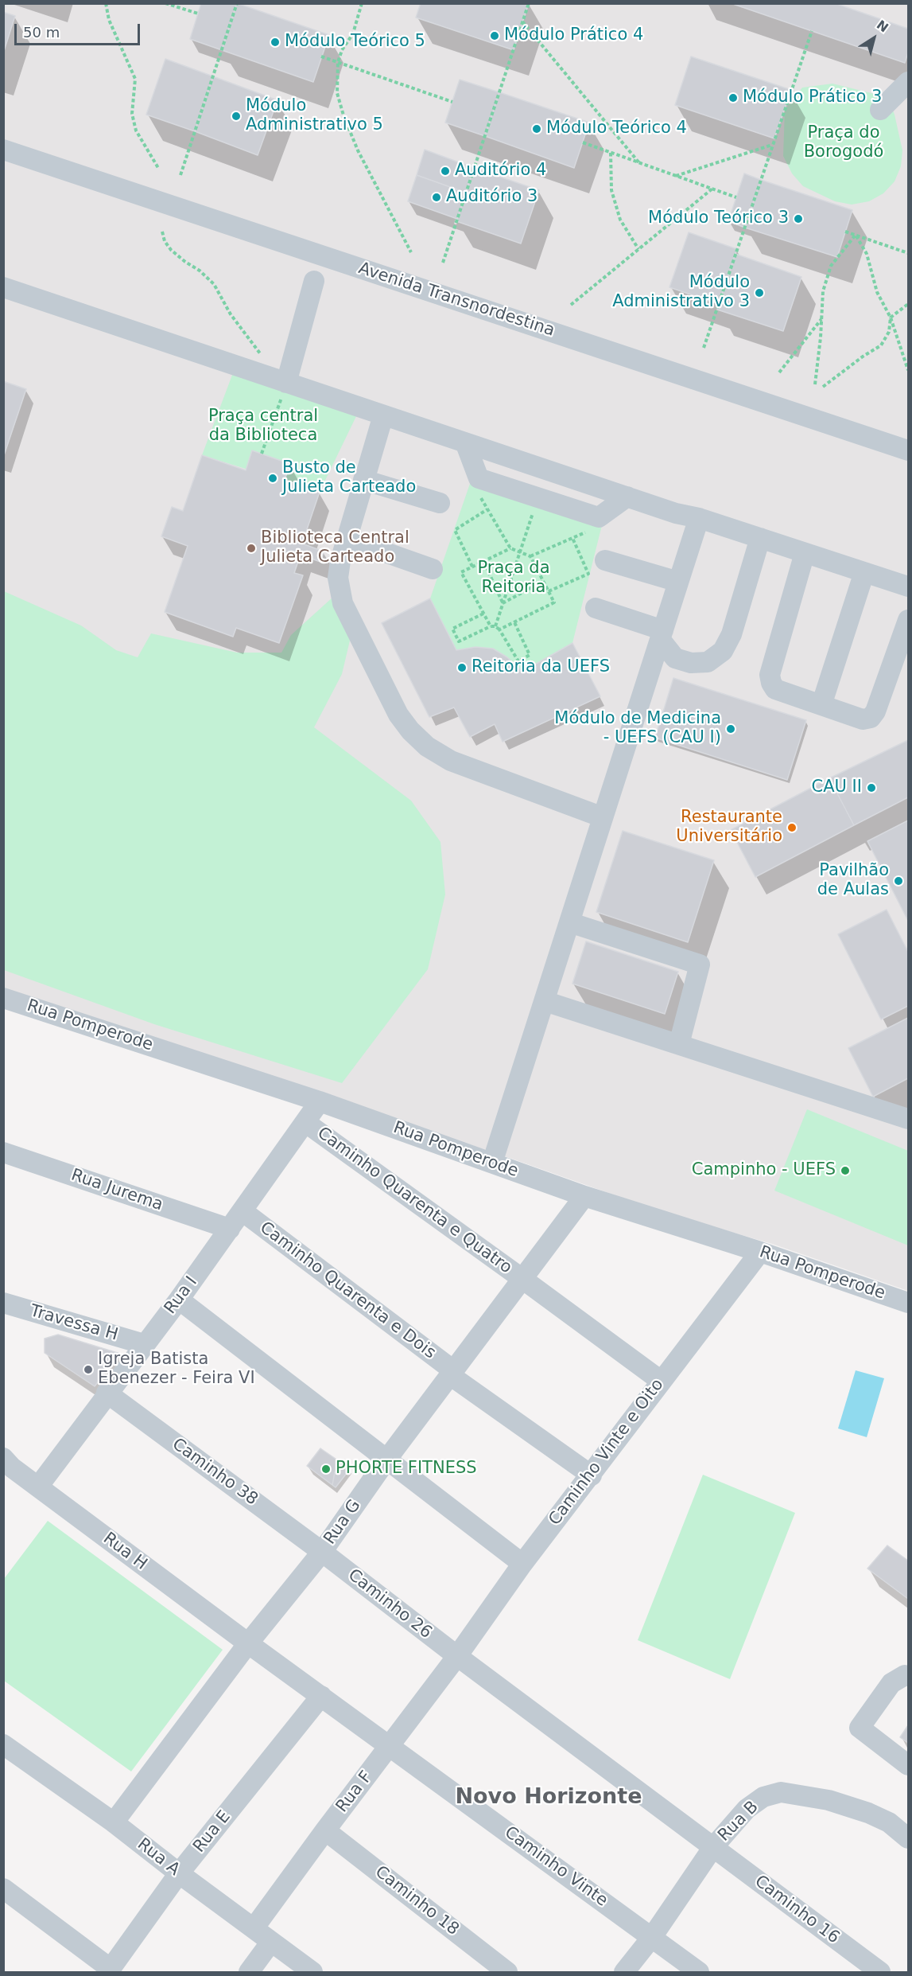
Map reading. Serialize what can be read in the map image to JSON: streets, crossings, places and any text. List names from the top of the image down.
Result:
{
  "streets": {
    "street": [
      "Avenida Transnordestina",
      "Rua Pomperode",
      "Rua Jurema",
      "Caminho Quarenta e Quatro",
      "Caminho Quarenta e Dois",
      "Rua I",
      "Travessa H",
      "Caminho Vinte e Oito",
      "Caminho 38",
      "Rua G",
      "Rua H",
      "Caminho 26",
      "Rua F",
      "Rua B",
      "Rua E",
      "Rua A",
      "Caminho Vinte",
      "Caminho 18",
      "Caminho 16"
    ]
  },
  "crossings": [
    ["Rua Pomperode", "Rua I"],
    ["Rua Pomperode", "Caminho Vinte e Oito"],
    ["Rua Pomperode", "Rua G"],
    ["Rua Jurema", "Rua I"],
    ["Caminho Quarenta e Quatro", "Rua I"],
    ["Caminho Quarenta e Quatro", "Caminho Vinte e Oito"],
    ["Caminho Quarenta e Quatro", "Rua G"],
    ["Caminho Quarenta e Dois", "Rua I"],
    ["Caminho Quarenta e Dois", "Caminho Vinte e Oito"],
    ["Caminho Quarenta e Dois", "Rua G"],
    ["Rua I", "Travessa H"],
    ["Rua I", "Caminho 38"],
    ["Rua I", "Rua H"],
    ["Caminho Vinte e Oito", "Caminho 26"],
    ["Caminho Vinte e Oito", "Rua F"],
    ["Caminho 38", "Rua G"],
    ["Caminho 38", "Caminho 26"],
    ["Rua G", "Rua H"],
    ["Rua G", "Caminho 26"],
    ["Rua G", "Rua A"],
    ["Rua H", "Rua E"],
    ["Rua H", "Caminho Vinte"],
    ["Caminho 26", "Rua F"],
    ["Caminho 26", "Rua B"],
    ["Caminho 26", "Caminho 16"],
    ["Rua F", "Rua A"],
    ["Rua F", "Caminho Vinte"],
    ["Rua F", "Caminho 18"],
    ["Rua B", "Caminho Vinte"],
    ["Rua B", "Caminho 16"],
    ["Rua E", "Rua A"],
    ["Rua E", "Caminho Vinte"]
  ],
  "districts": ["Novo Horizonte"],
  "parks": ["Praça do Borogodó", "Praça central da Biblioteca", "Praça da Reitoria"],
  "places": [
    "Módulo Prático 4",
    "Módulo Teórico 5",
    "Módulo Prático 3",
    "Módulo Administrativo 5",
    "Módulo Teórico 4",
    "Auditório 4",
    "Auditório 3",
    "Módulo Teórico 3",
    "Módulo Administrativo 3",
    "Busto de Julieta Carteado",
    "Biblioteca Central Julieta Carteado",
    "Reitoria da UEFS",
    "Módulo de Medicina - UEFS (CAU I)",
    "CAU II",
    "Restaurante Universitário",
    "Pavilhão de Aulas",
    "Campinho - UEFS",
    "Igreja Batista Ebenezer - Feira VI",
    "PHORTE FITNESS"
  ],
  "scale_bar": "50 m",
  "north": "top right"
}
